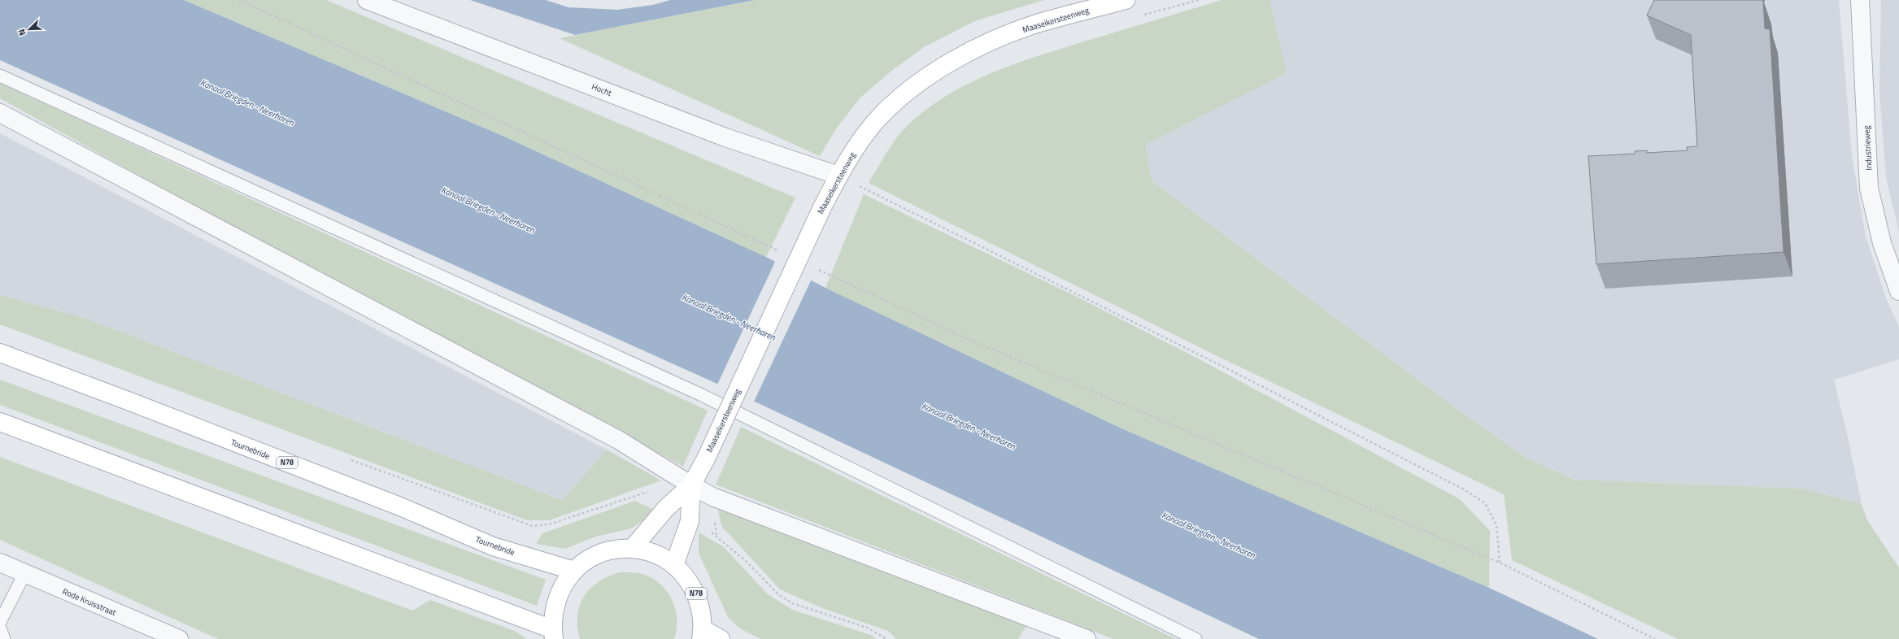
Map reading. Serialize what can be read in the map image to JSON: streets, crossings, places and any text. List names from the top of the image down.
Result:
{
  "streets": {
    "main road": ["Maaseikersteenweg", "Tournebride", "N78"],
    "street": ["Hocht", "Industrieweg", "Rode Kruisstraat"]
  },
  "crossings": [
    ["Maaseikersteenweg", "Hocht"],
    ["Maaseikersteenweg", "N78"],
    ["Tournebride", "N78"]
  ],
  "water": ["Kanaal Briegden - Neerharen"],
  "north": "bottom left"
}
